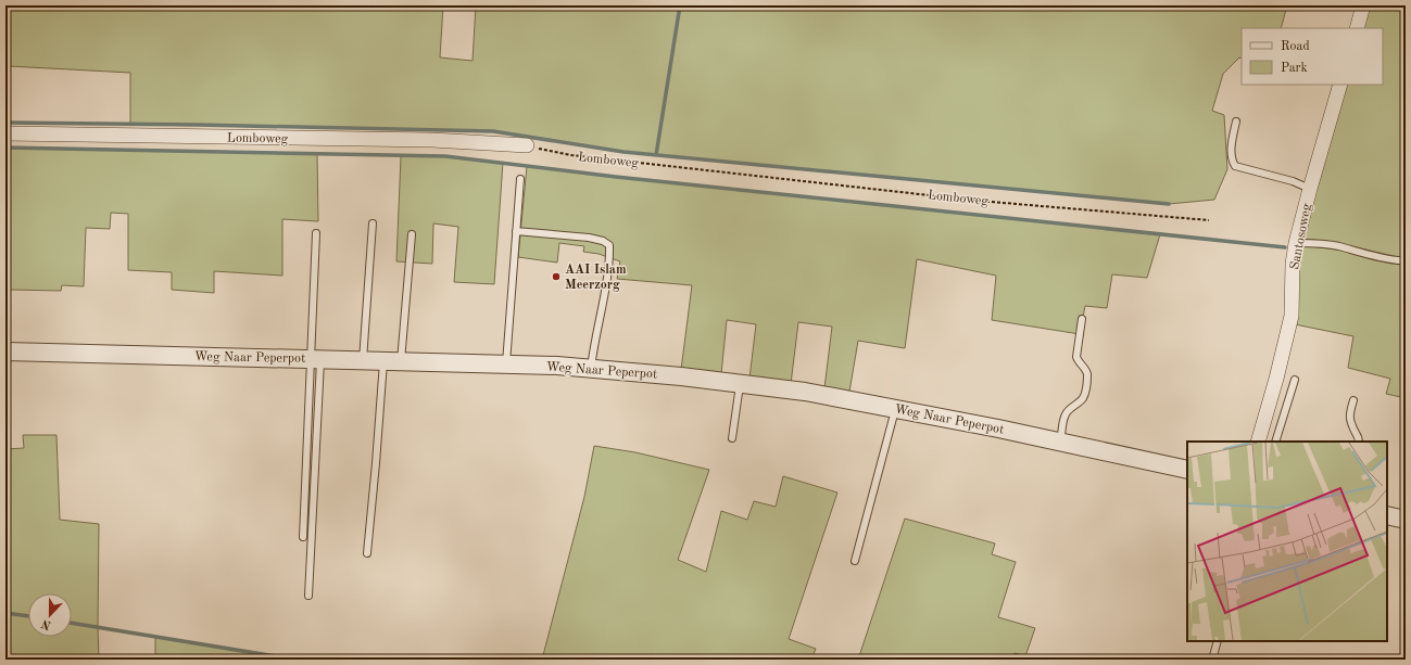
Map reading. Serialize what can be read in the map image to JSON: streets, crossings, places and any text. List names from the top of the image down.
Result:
{
  "streets": {
    "street": ["Lomboweg", "Santosoweg", "Weg Naar Peperpot"]
  },
  "places": ["AAI Islam Meerzorg"],
  "legend": ["Road", "Park"],
  "north": "bottom"
}
